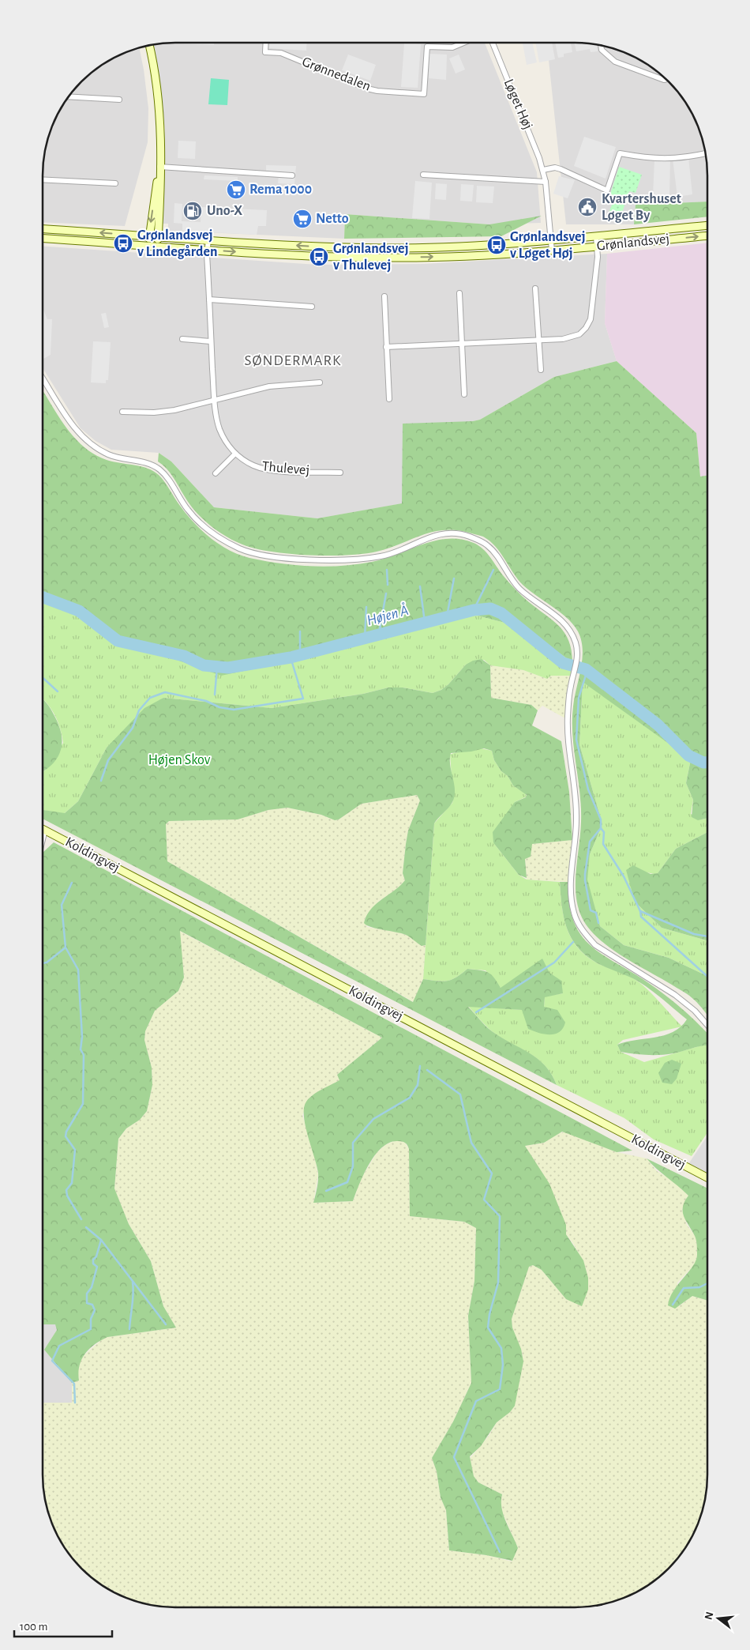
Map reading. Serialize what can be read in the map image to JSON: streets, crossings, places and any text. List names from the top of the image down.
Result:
{
  "streets": {
    "street": [
      "Grønnedalen",
      "Løget Høj",
      "Grønlandsvej",
      "Thulevej",
      "Koldingvej"
    ]
  },
  "crossings": [
    ["Løget Høj", "Grønlandsvej"],
    ["Grønlandsvej", "Thulevej"]
  ],
  "districts": ["SØNDERMARK"],
  "water": ["Højen Å"],
  "parks": ["Højen Skov"],
  "places": {
    "supermarket": ["Rema 1000", "Netto"],
    "public building": ["Kvartershuset Løget By"],
    "fuel station": ["Uno-X"],
    "bus stop": ["Grønlandsvej v Lindegården", "Grønlandsvej v Løget Høj", "Grønlandsvej v Thulevej"]
  },
  "scale_bar": "100 m",
  "north": "left"
}
